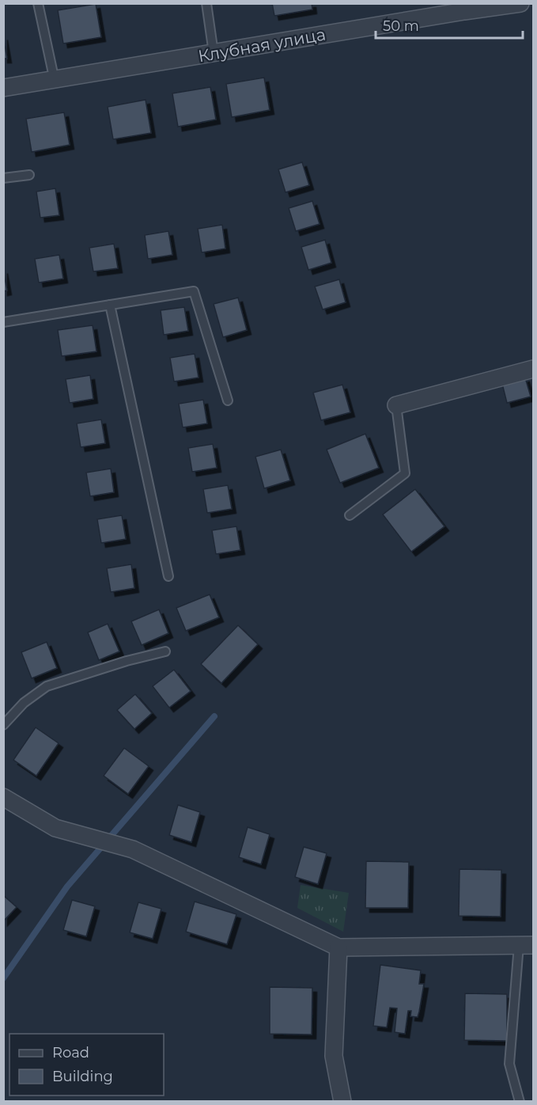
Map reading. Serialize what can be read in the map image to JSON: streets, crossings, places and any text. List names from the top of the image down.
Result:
{
  "streets": {
    "street": ["Клубная улица"]
  },
  "legend": ["Road", "Building"],
  "scale_bar": "50 m"
}
